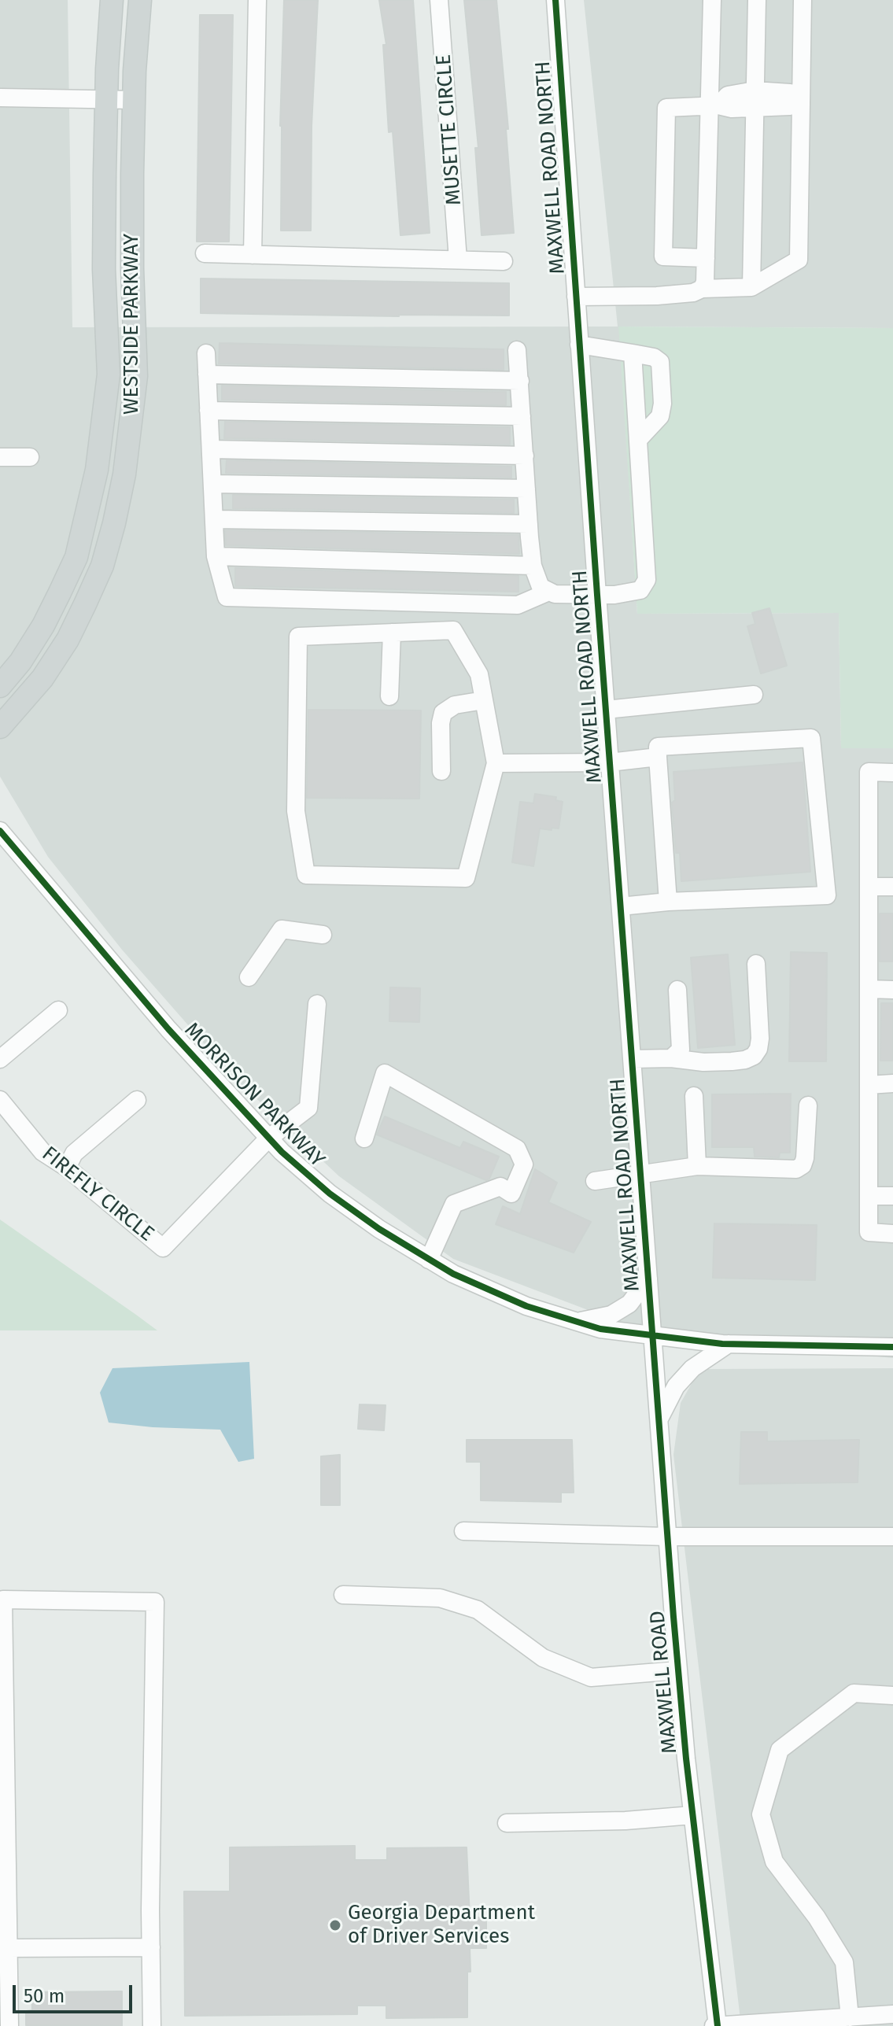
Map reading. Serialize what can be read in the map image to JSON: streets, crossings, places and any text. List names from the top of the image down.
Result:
{
  "streets": {
    "main road": ["WESTSIDE PARKWAY"],
    "street": [
      "MUSETTE CIRCLE",
      "MAXWELL ROAD NORTH",
      "MORRISON PARKWAY",
      "FIREFLY CIRCLE",
      "MAXWELL ROAD"
    ]
  },
  "crossings": [
    ["MAXWELL ROAD NORTH", "MORRISON PARKWAY"],
    ["MAXWELL ROAD NORTH", "MAXWELL ROAD"],
    ["MORRISON PARKWAY", "FIREFLY CIRCLE"],
    ["MORRISON PARKWAY", "MAXWELL ROAD"]
  ],
  "places": ["Georgia Department of Driver Services"],
  "scale_bar": "50 m"
}
